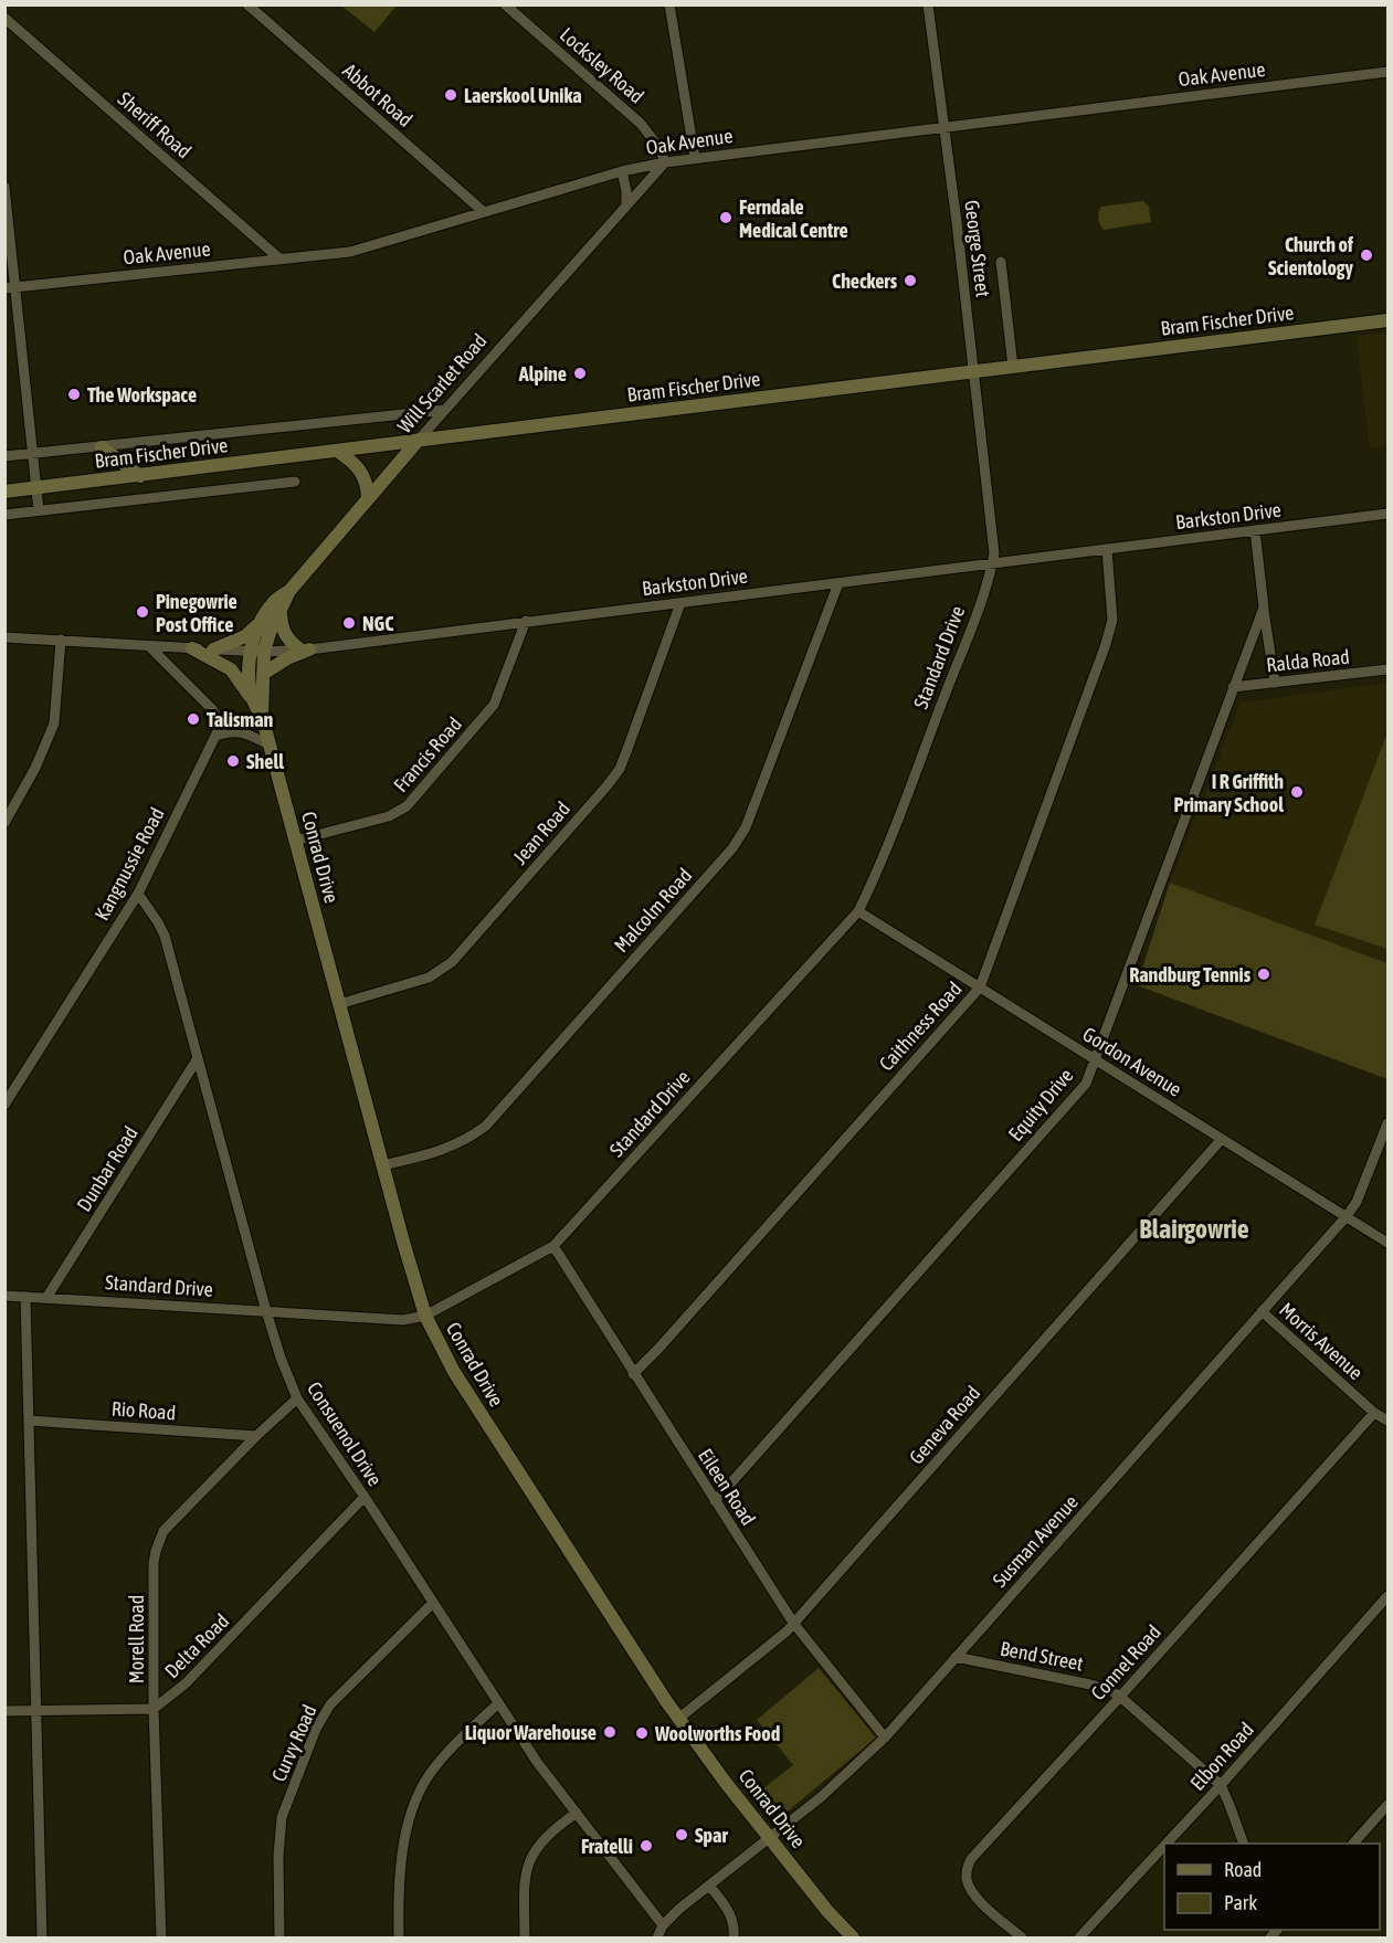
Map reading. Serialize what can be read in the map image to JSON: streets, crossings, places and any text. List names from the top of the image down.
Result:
{
  "streets": {
    "street": [
      "Locksley Road",
      "Oak Avenue",
      "Abbot Road",
      "Sheriff Road",
      "George Street",
      "Bram Fischer Drive",
      "Will Scarlet Road",
      "Barkston Drive",
      "Standard Drive",
      "Ralda Road",
      "Francis Road",
      "Jean Road",
      "Conrad Drive",
      "Kangnussie Road",
      "Malcolm Road",
      "Caithness Road",
      "Gordon Avenue",
      "Equity Drive",
      "Dunbar Road",
      "Morris Avenue",
      "Rio Road",
      "Geneva Road",
      "Consuenol Drive",
      "Eileen Road",
      "Susman Avenue",
      "Morell Road",
      "Delta Road",
      "Bend Street",
      "Connel Road",
      "Curvy Road",
      "Elbon Road"
    ]
  },
  "crossings": [
    ["Locksley Road", "Oak Avenue"],
    ["Locksley Road", "Will Scarlet Road"],
    ["Oak Avenue", "Abbot Road"],
    ["Oak Avenue", "Sheriff Road"],
    ["Oak Avenue", "George Street"],
    ["Oak Avenue", "Will Scarlet Road"],
    ["George Street", "Bram Fischer Drive"],
    ["George Street", "Standard Drive"],
    ["Bram Fischer Drive", "Will Scarlet Road"],
    ["Will Scarlet Road", "Barkston Drive"],
    ["Will Scarlet Road", "Conrad Drive"],
    ["Barkston Drive", "Standard Drive"],
    ["Barkston Drive", "Francis Road"],
    ["Barkston Drive", "Jean Road"],
    ["Barkston Drive", "Conrad Drive"],
    ["Barkston Drive", "Malcolm Road"],
    ["Barkston Drive", "Caithness Road"],
    ["Barkston Drive", "Equity Drive"],
    ["Standard Drive", "Conrad Drive"],
    ["Standard Drive", "Gordon Avenue"],
    ["Standard Drive", "Dunbar Road"],
    ["Standard Drive", "Consuenol Drive"],
    ["Standard Drive", "Eileen Road"],
    ["Ralda Road", "Equity Drive"],
    ["Francis Road", "Conrad Drive"],
    ["Jean Road", "Conrad Drive"],
    ["Conrad Drive", "Malcolm Road"],
    ["Conrad Drive", "Geneva Road"],
    ["Conrad Drive", "Susman Avenue"],
    ["Kangnussie Road", "Consuenol Drive"],
    ["Caithness Road", "Gordon Avenue"],
    ["Caithness Road", "Eileen Road"],
    ["Gordon Avenue", "Equity Drive"],
    ["Gordon Avenue", "Geneva Road"],
    ["Gordon Avenue", "Susman Avenue"],
    ["Equity Drive", "Eileen Road"],
    ["Dunbar Road", "Consuenol Drive"],
    ["Morris Avenue", "Susman Avenue"],
    ["Morris Avenue", "Connel Road"],
    ["Rio Road", "Morell Road"],
    ["Geneva Road", "Eileen Road"],
    ["Consuenol Drive", "Susman Avenue"],
    ["Consuenol Drive", "Morell Road"],
    ["Consuenol Drive", "Delta Road"],
    ["Consuenol Drive", "Curvy Road"],
    ["Eileen Road", "Susman Avenue"],
    ["Susman Avenue", "Bend Street"],
    ["Morell Road", "Delta Road"],
    ["Bend Street", "Connel Road"],
    ["Bend Street", "Elbon Road"]
  ],
  "districts": ["Blairgowrie"],
  "places": [
    "Laerskool Unika",
    "Ferndale Medical Centre",
    "Church of Scientology",
    "Checkers",
    "Alpine",
    "The Workspace",
    "Pinegowrie Post Office",
    "NGC",
    "Talisman",
    "Shell",
    "I R Griffith Primary School",
    "Randburg Tennis",
    "Liquor Warehouse",
    "Woolworths Food",
    "Spar",
    "Fratelli"
  ],
  "legend": ["Road", "Park"]
}
